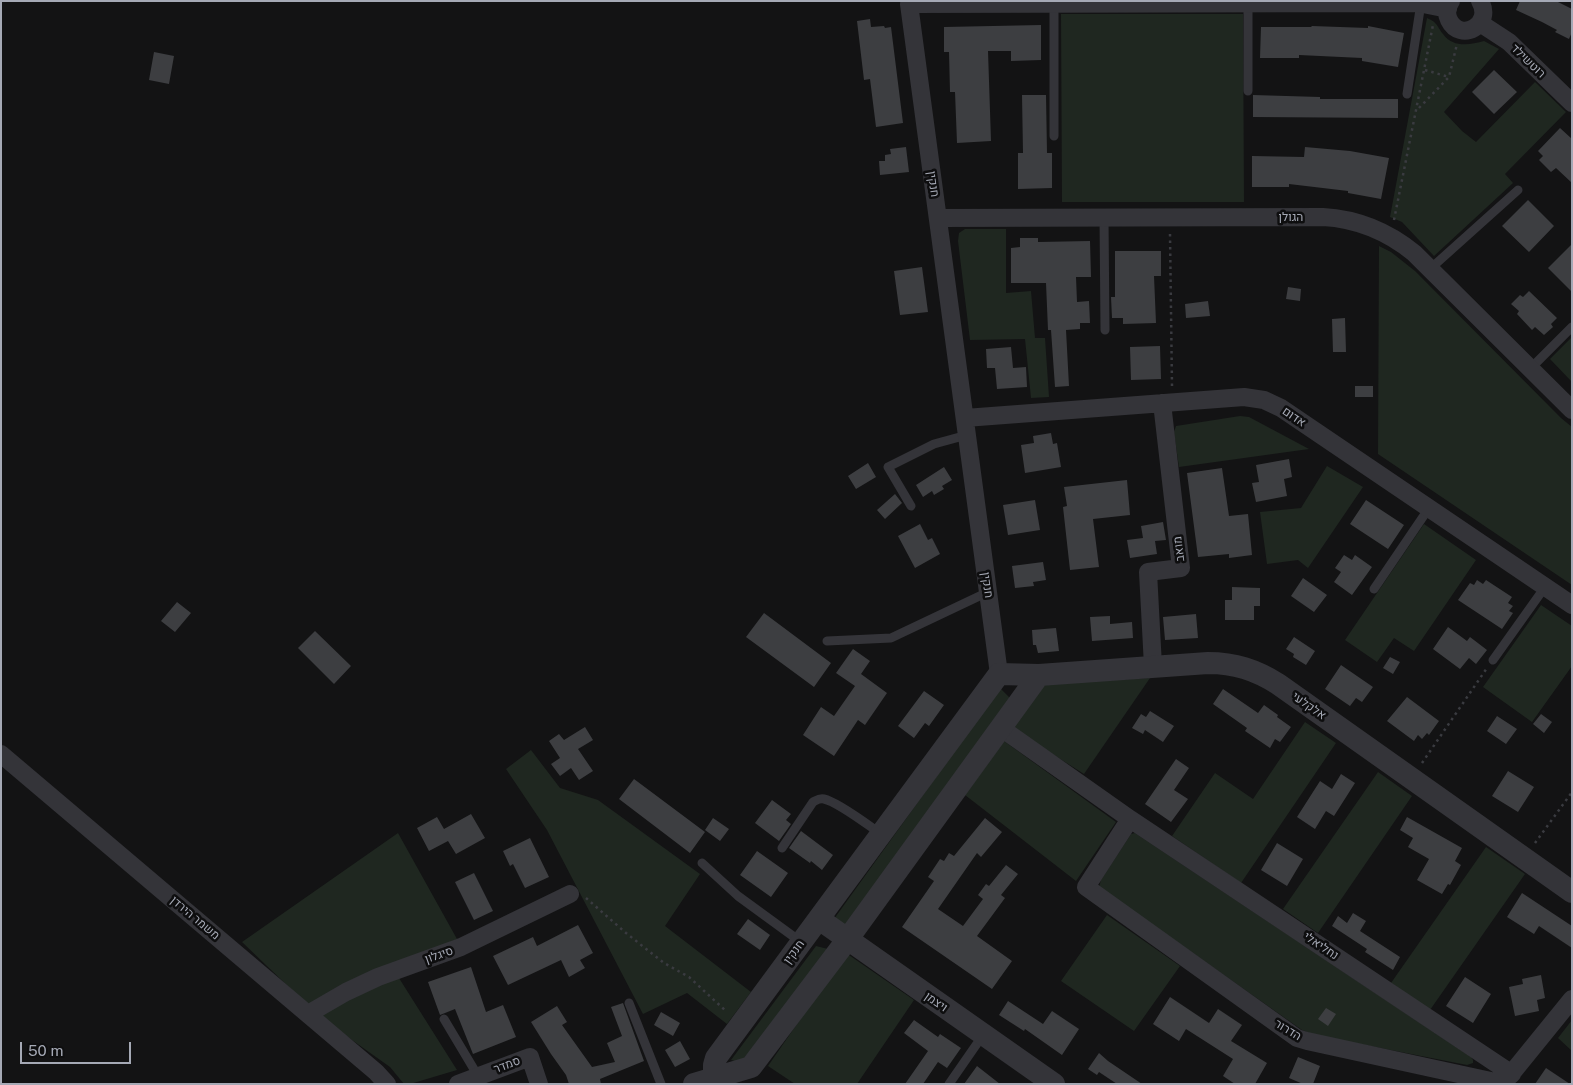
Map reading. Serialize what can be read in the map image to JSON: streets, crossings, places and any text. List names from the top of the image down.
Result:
{
  "streets": {
    "street": [
      "רוטשילד",
      "חנקין",
      "הגולן",
      "אדום",
      "מואב",
      "אלקלעי",
      "משמר הירדן",
      "נחליאלי",
      "סיגלון",
      "ויצמן",
      "הדרור",
      "סמדר"
    ]
  },
  "crossings": [
    ["חנקין", "הגולן"],
    ["חנקין", "אדום"],
    ["חנקין", "אלקלעי"],
    ["חנקין", "נחליאלי"],
    ["חנקין", "ויצמן"],
    ["אדום", "מואב"],
    ["מואב", "אלקלעי"],
    ["משמר הירדן", "סיגלון"],
    ["נחליאלי", "הדרור"]
  ],
  "scale_bar": "50 m"
}
